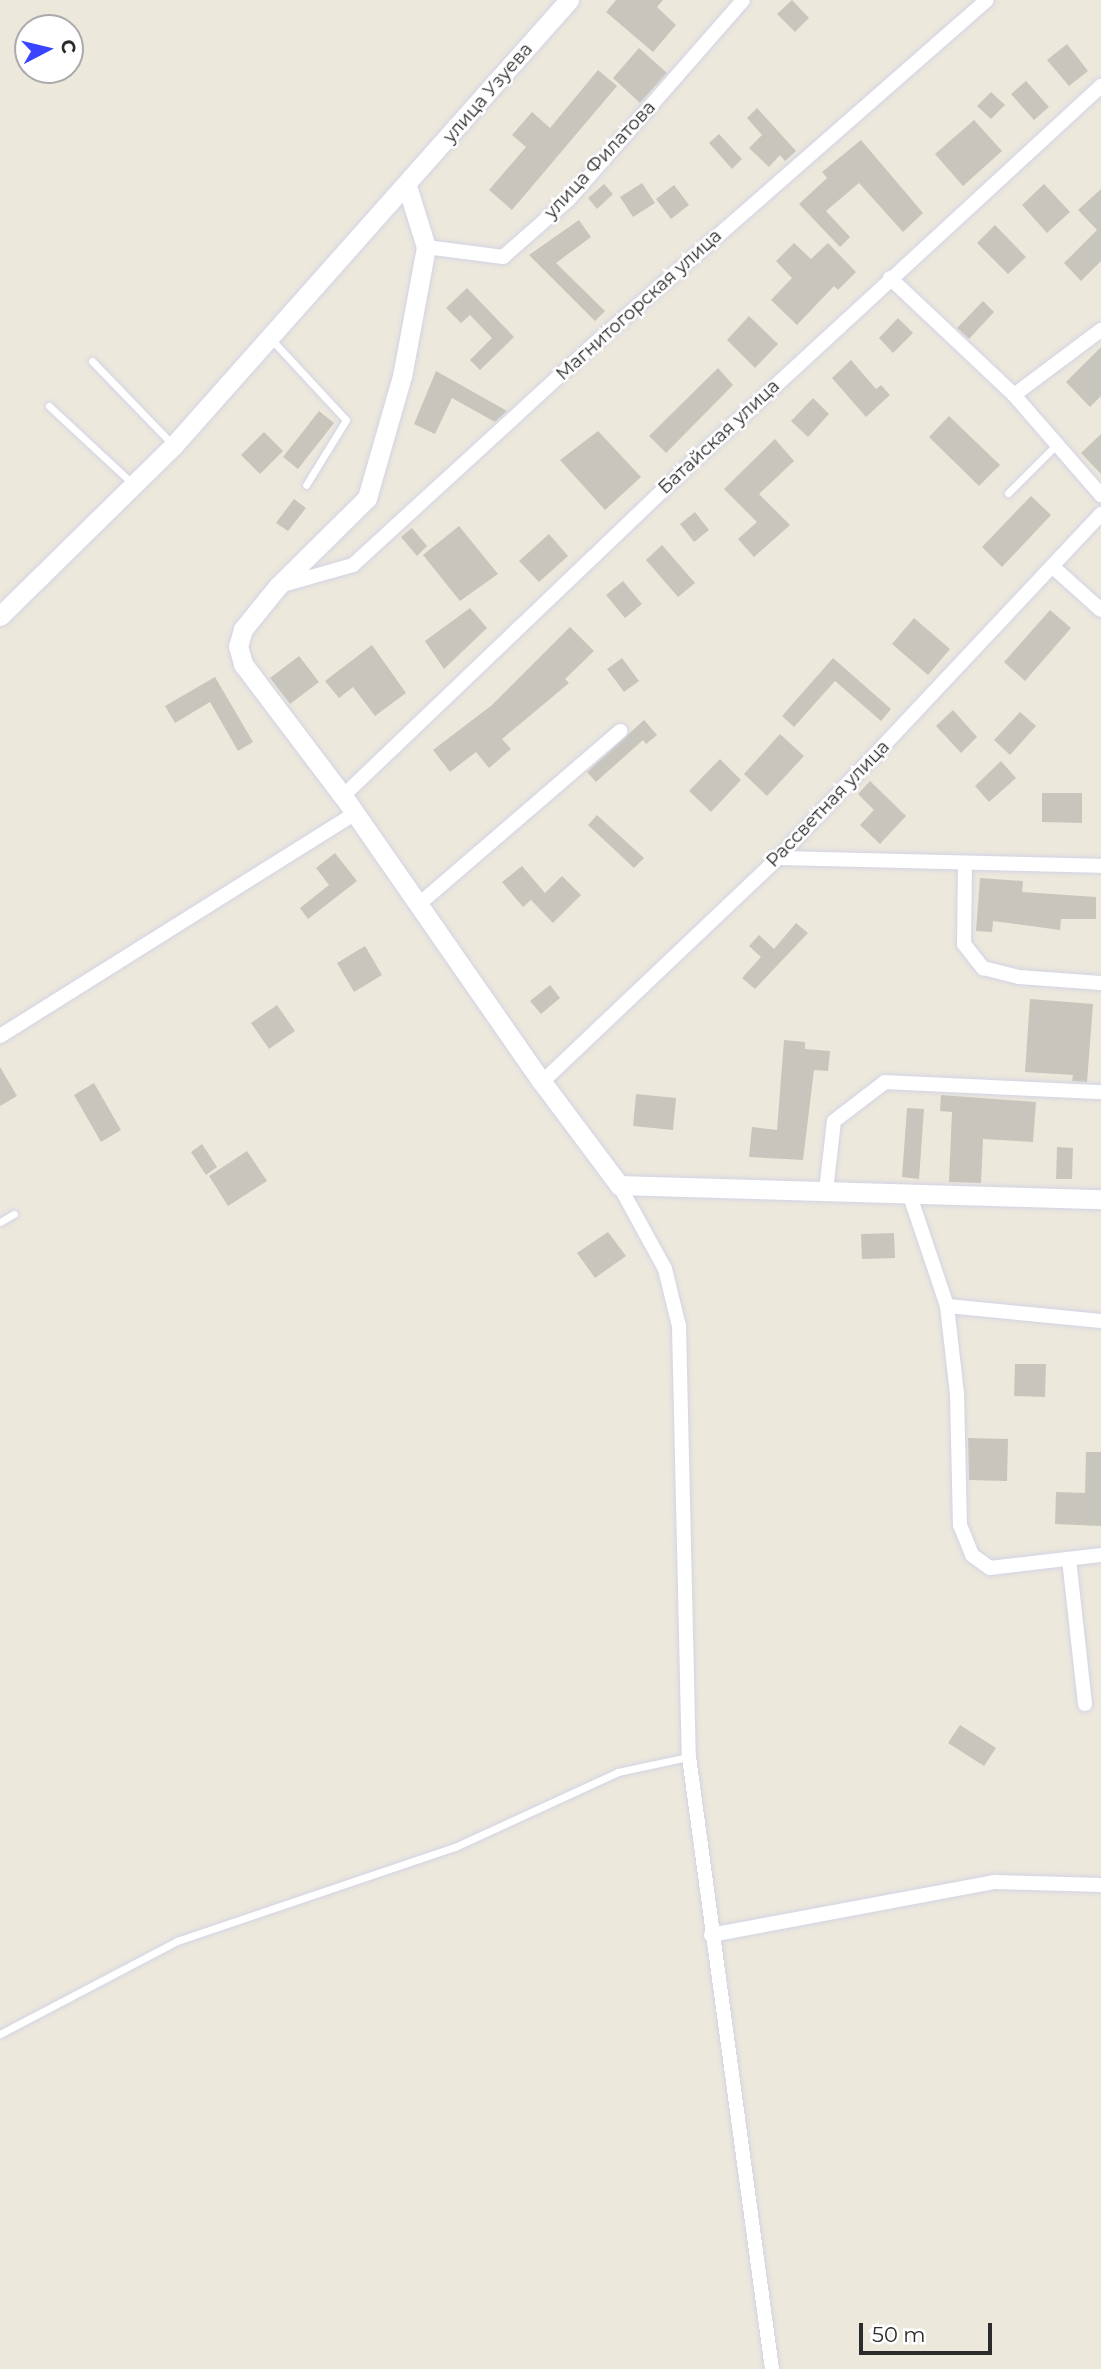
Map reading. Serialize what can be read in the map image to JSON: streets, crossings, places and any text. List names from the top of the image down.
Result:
{
  "streets": {
    "street": [
      "улица Узуева",
      "улица Филатова",
      "Магнитогорская улица",
      "Батайская улица",
      "Рассветная улица"
    ]
  },
  "scale_bar": "50 m",
  "north": "right"
}
